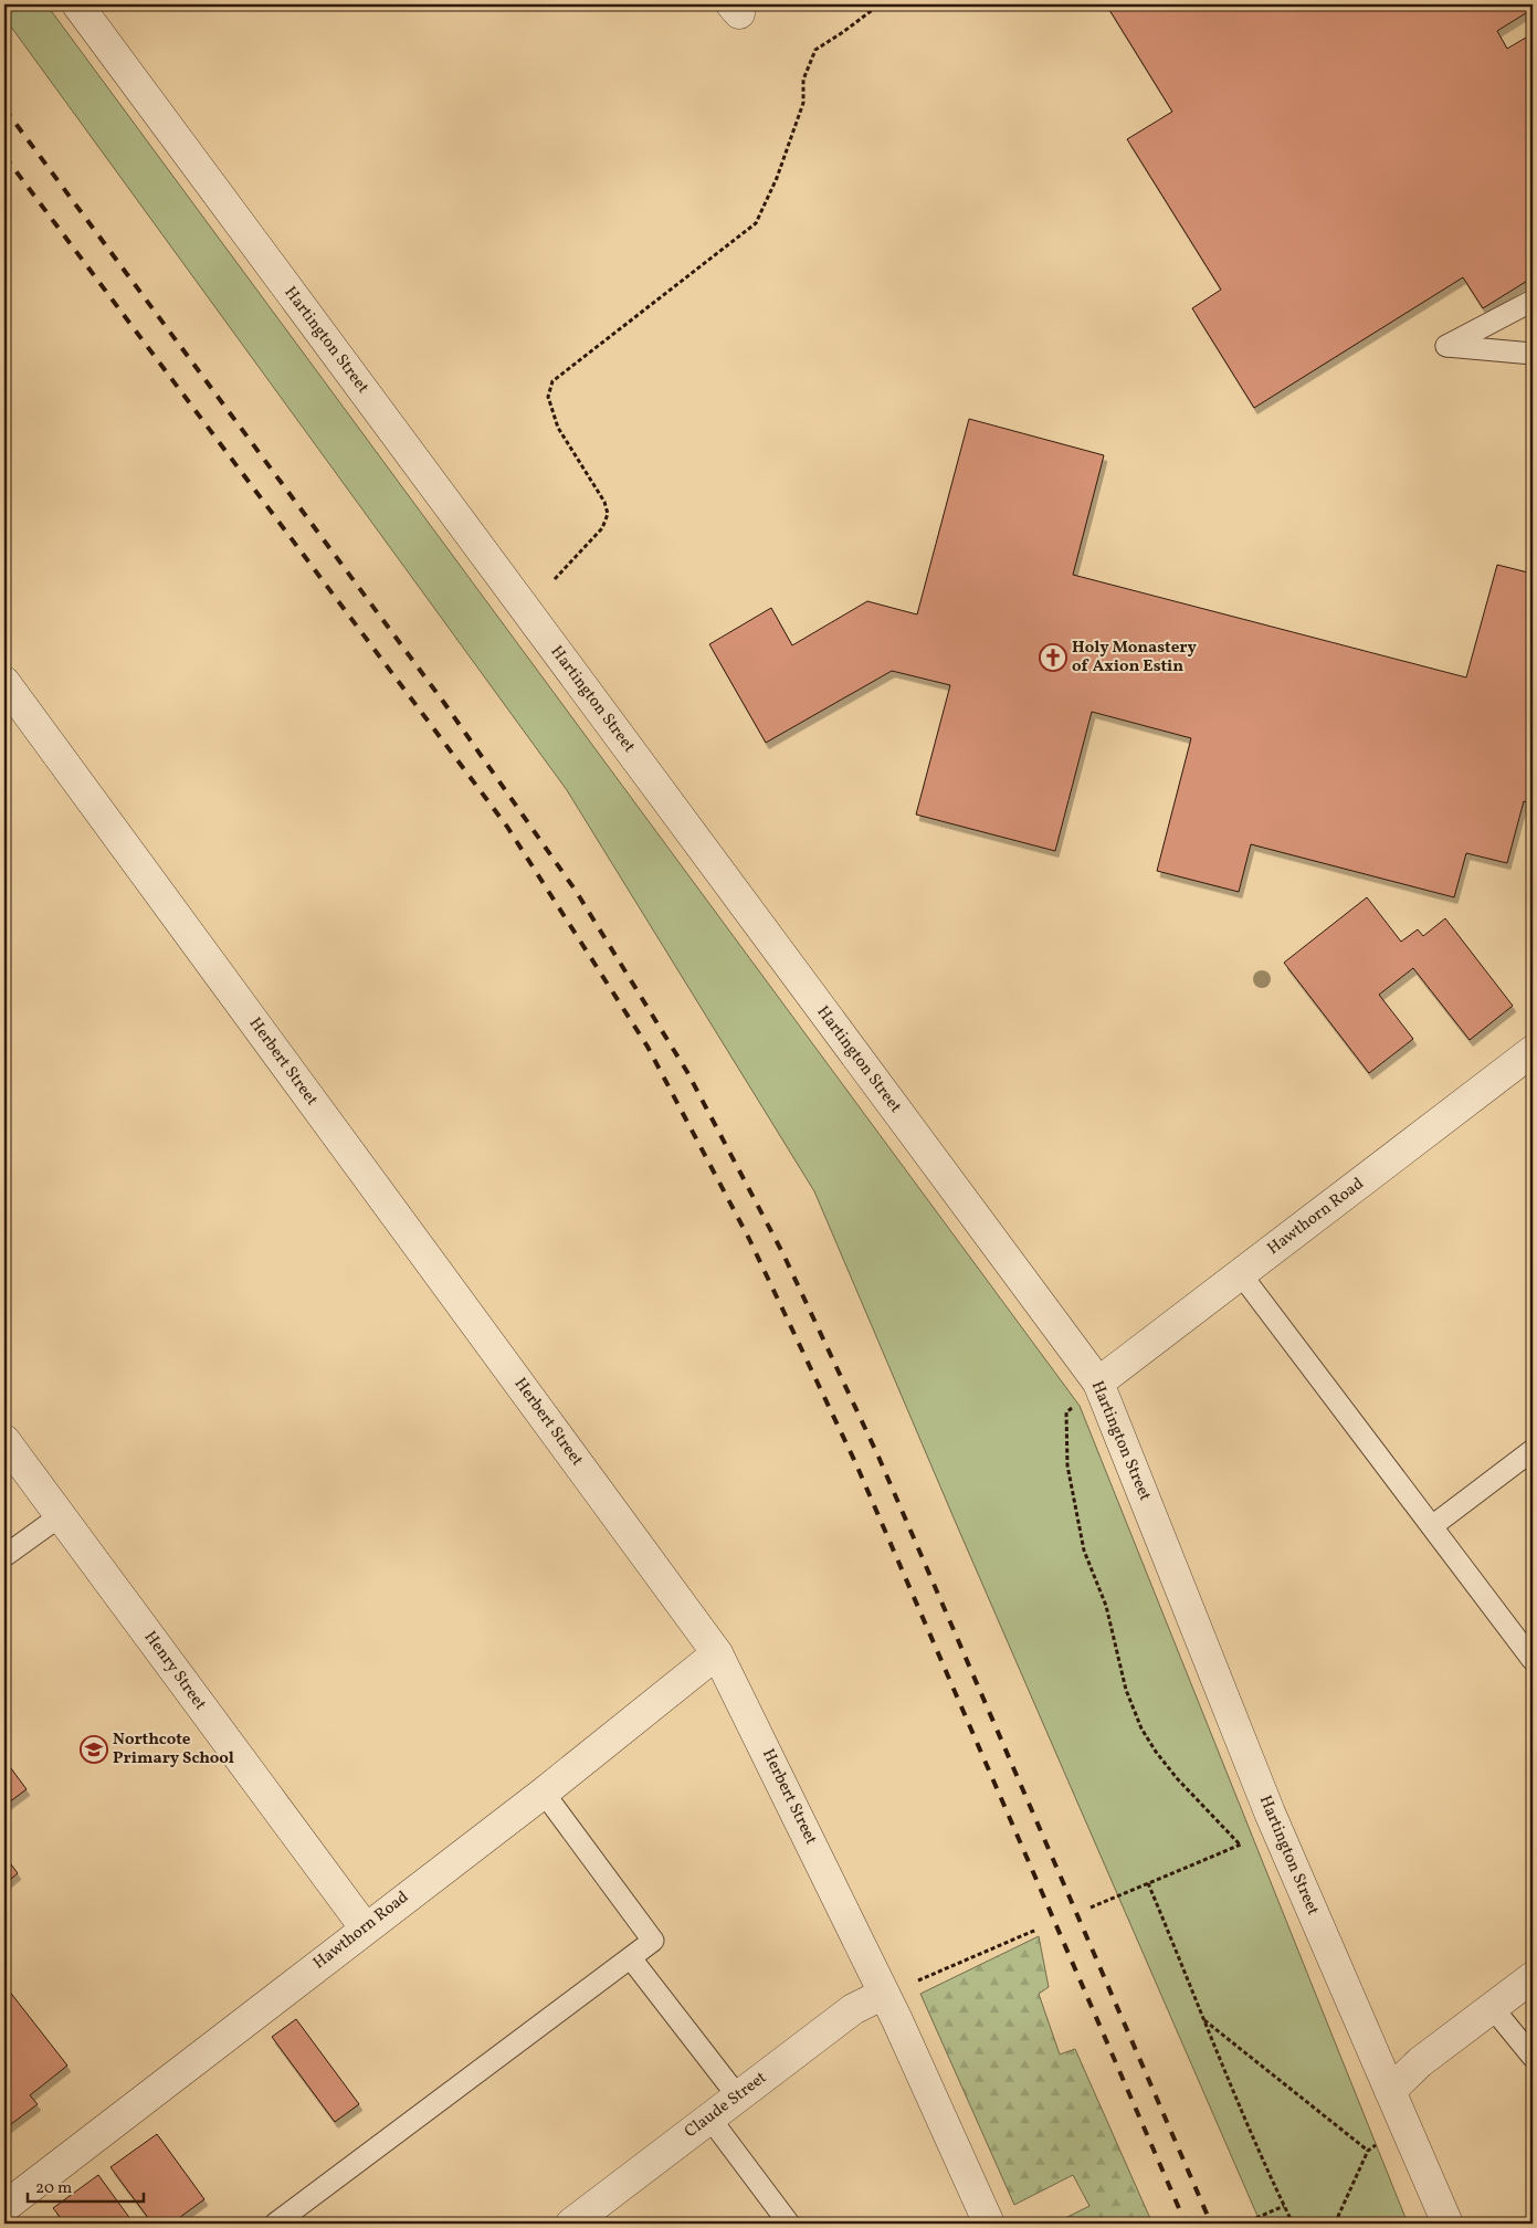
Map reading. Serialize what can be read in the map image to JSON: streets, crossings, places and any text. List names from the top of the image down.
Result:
{
  "streets": {
    "street": [
      "Hartington Street",
      "Herbert Street",
      "Hawthorn Road",
      "Henry Street",
      "Claude Street"
    ]
  },
  "crossings": [
    ["Hartington Street", "Hawthorn Road"],
    ["Herbert Street", "Hawthorn Road"],
    ["Herbert Street", "Claude Street"],
    ["Hawthorn Road", "Henry Street"]
  ],
  "places": {
    "church": ["Holy Monastery of Axion Estin"],
    "school or university": ["Northcote Primary School"]
  },
  "scale_bar": "20 m"
}
